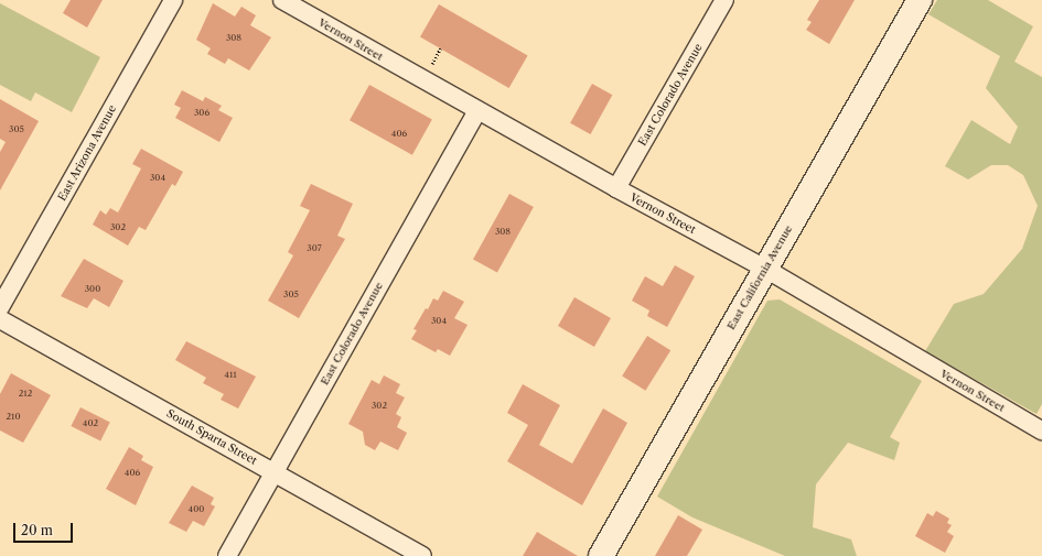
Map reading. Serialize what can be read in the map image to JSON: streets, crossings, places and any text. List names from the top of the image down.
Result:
{
  "streets": {
    "main road": ["East California Avenue"],
    "street": [
      "Vernon Street",
      "East Colorado Avenue",
      "East Arizona Avenue",
      "South Sparta Street"
    ]
  },
  "crossings": [
    ["Vernon Street", "East Colorado Avenue"],
    ["Vernon Street", "East California Avenue"],
    ["East Colorado Avenue", "South Sparta Street"]
  ],
  "house_numbers": [
    "308",
    "306",
    "305",
    "406",
    "304",
    "302",
    "308",
    "307",
    "300",
    "305",
    "304",
    "411",
    "212",
    "302",
    "210",
    "402",
    "406",
    "400"
  ],
  "scale_bar": "20 m"
}
